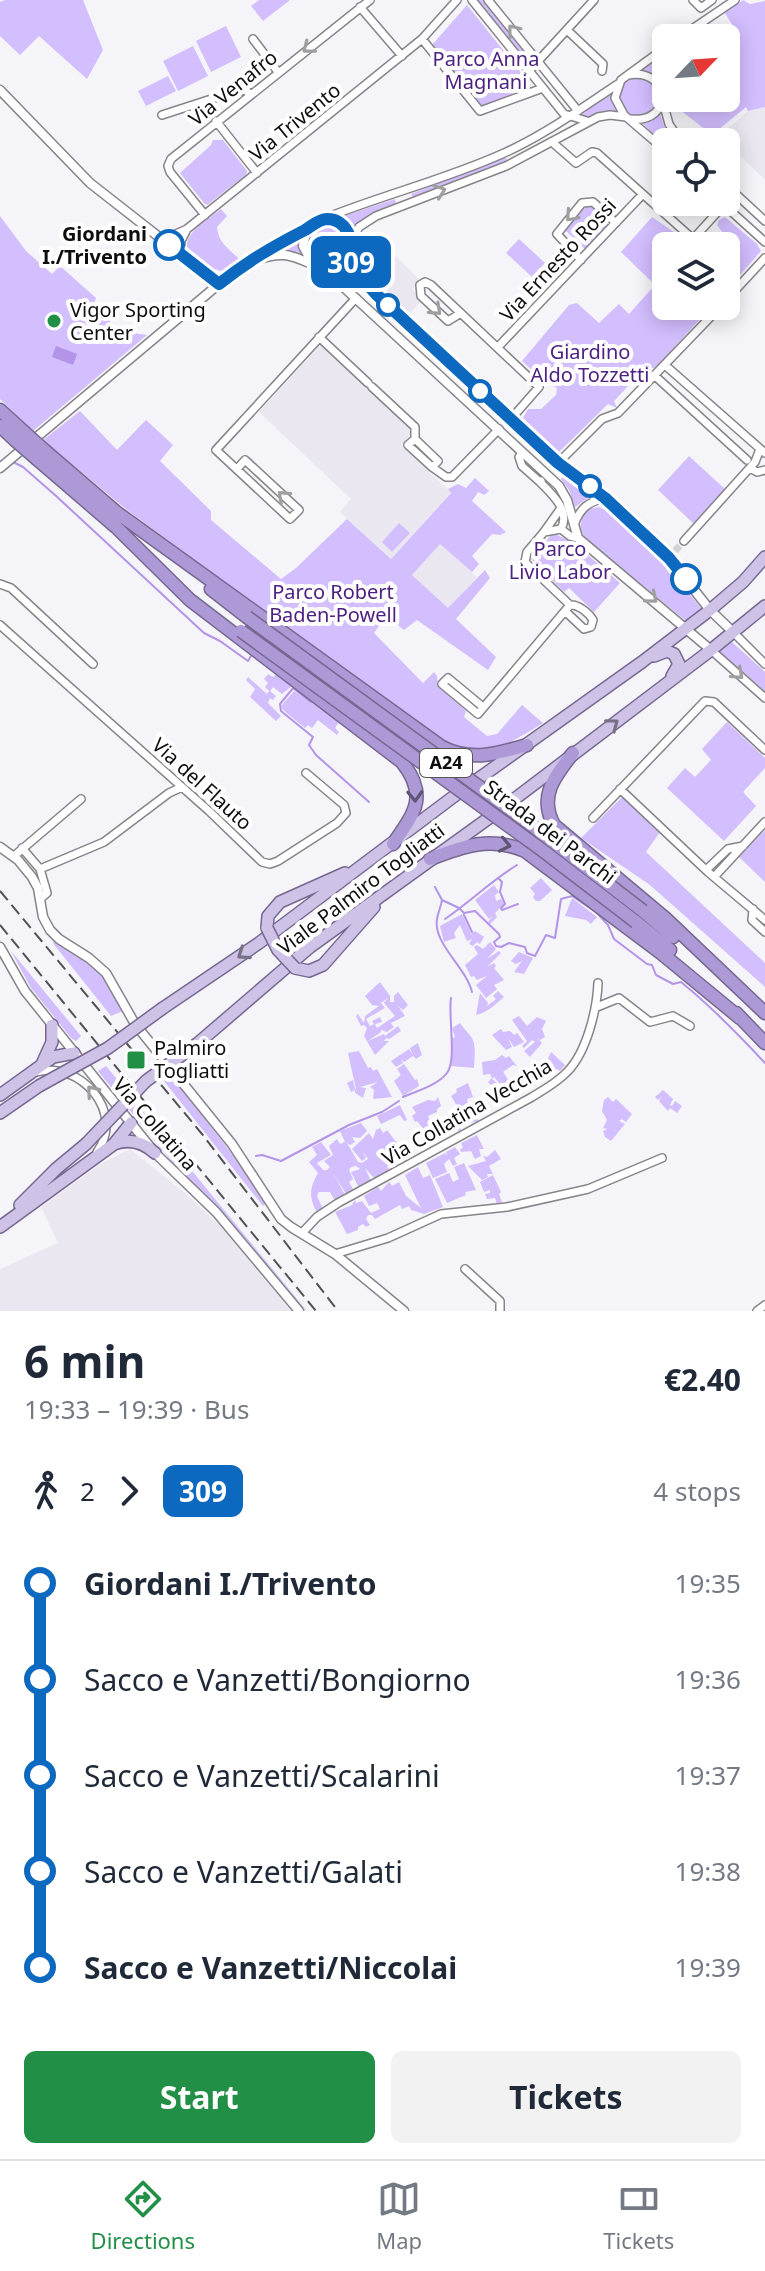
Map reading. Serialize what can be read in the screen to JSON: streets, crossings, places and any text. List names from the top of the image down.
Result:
{
  "streets": {
    "highway": ["A24", "Strada dei Parchi"],
    "main road": ["Viale Palmiro Togliatti"],
    "street": [
      "Via Venafro",
      "Via Trivento",
      "Via Ernesto Rossi",
      "Via del Flauto",
      "Via Collatina Vecchia",
      "Via Collatina"
    ]
  },
  "crossings": [
    ["Via Venafro", "Via Trivento"]
  ],
  "parks": [
    "Parco Anna Magnani",
    "Giardino Aldo Tozzetti",
    "Parco Livio Labor",
    "Parco Robert Baden-Powell"
  ],
  "places": {
    "other": ["Giordani I./Trivento", "Vigor Sporting Center"],
    "transit": ["Palmiro Togliatti"]
  },
  "lines": ["bus line 309"],
  "north": "top right",
  "page": {
    "on_map": "309",
    "heading": ["6 min", "19:33 – 19:39 · Bus", "€2.40"],
    "legs": ["2", "309", "4 stops"],
    "list": [
      {
        "name": "Giordani I./Trivento",
        "value": "19:35"
      },
      {
        "name": "Sacco e Vanzetti/Bongiorno",
        "value": "19:36"
      },
      {
        "name": "Sacco e Vanzetti/Scalarini",
        "value": "19:37"
      },
      {
        "name": "Sacco e Vanzetti/Galati",
        "value": "19:38"
      },
      {
        "name": "Sacco e Vanzetti/Niccolai",
        "value": "19:39"
      }
    ],
    "buttons": ["Start", "Tickets"],
    "tabs": ["Directions", "Map", "Tickets"]
  }
}
